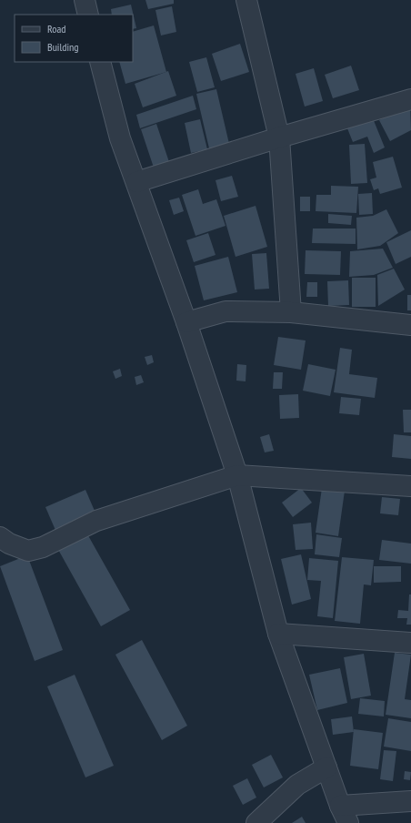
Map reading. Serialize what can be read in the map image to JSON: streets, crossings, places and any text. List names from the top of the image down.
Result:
{
  "legend": ["Road", "Building"]
}
